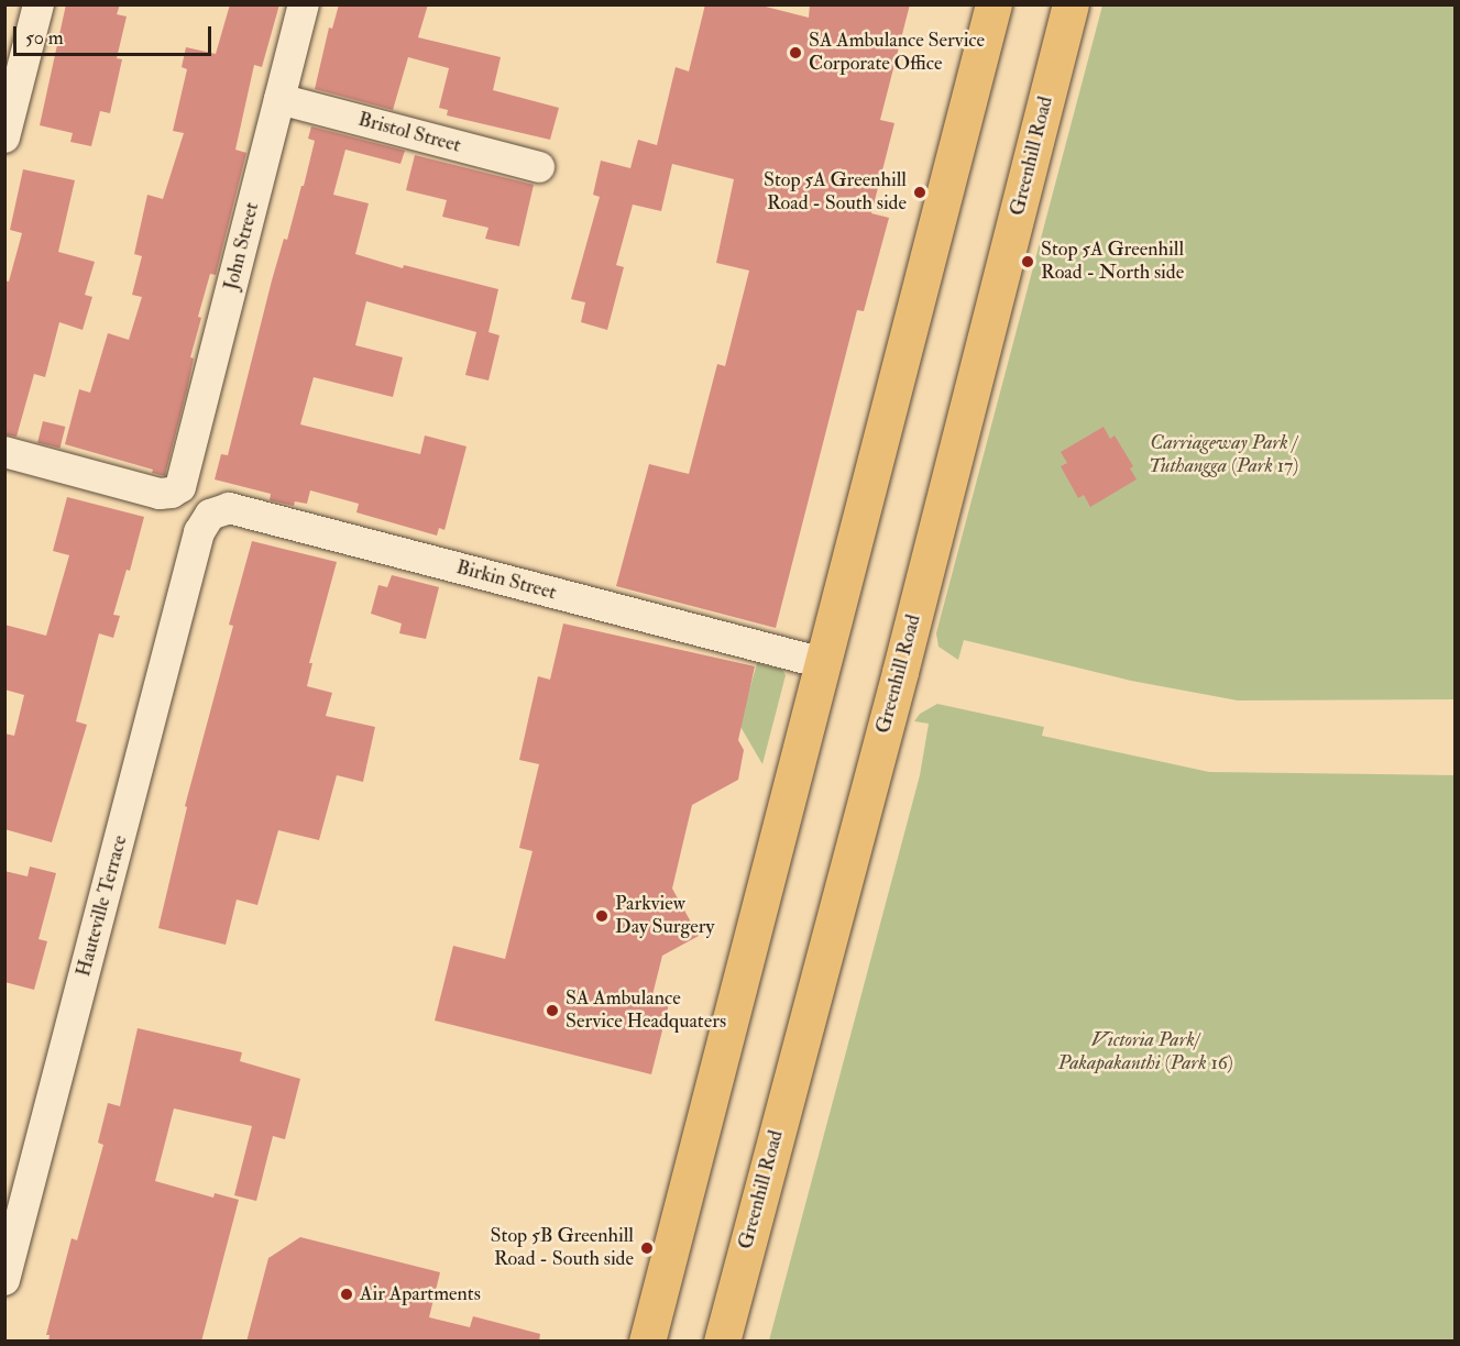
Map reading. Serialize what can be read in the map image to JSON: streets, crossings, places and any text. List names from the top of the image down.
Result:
{
  "streets": {
    "highway": ["Greenhill Road"],
    "street": [
      "Bristol Street",
      "John Street",
      "Birkin Street",
      "Hauteville Terrace"
    ]
  },
  "crossings": [
    ["Bristol Street", "John Street"],
    ["Birkin Street", "Hauteville Terrace"]
  ],
  "parks": ["Carriageway Park / Tuthangga (Park 17)", "Victoria Park/ Pakapakanthi (Park 16)"],
  "places": [
    "SA Ambulance Service Corporate Office",
    "Stop 5A Greenhill Road - South side",
    "Stop 5A Greenhill Road - North side",
    "Parkview Day Surgery",
    "SA Ambulance Service Headquaters",
    "Stop 5B Greenhill Road - South side",
    "Air Apartments"
  ],
  "scale_bar": "50 m"
}
